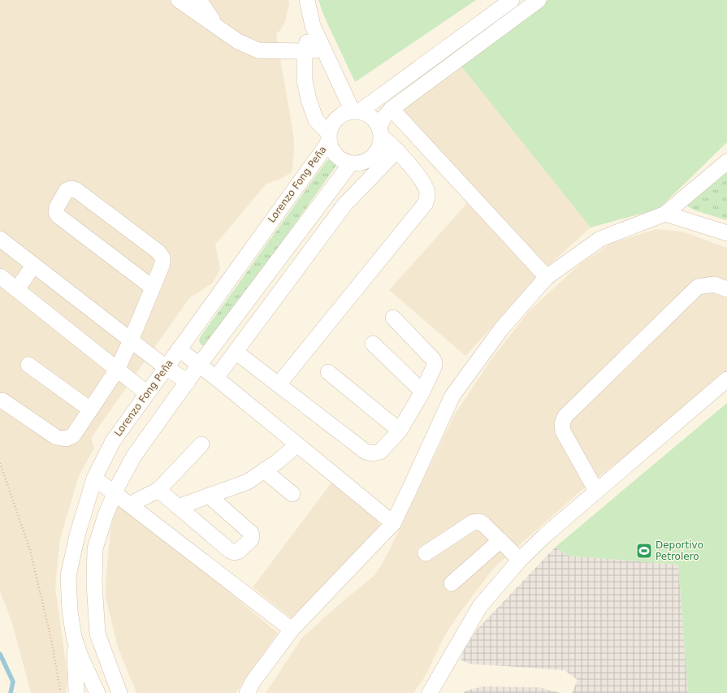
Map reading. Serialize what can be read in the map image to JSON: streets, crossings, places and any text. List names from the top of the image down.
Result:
{
  "streets": {
    "street": ["Lorenzo Fong Peña"]
  },
  "places": {
    "sports": ["Deportivo Petrolero"]
  }
}
